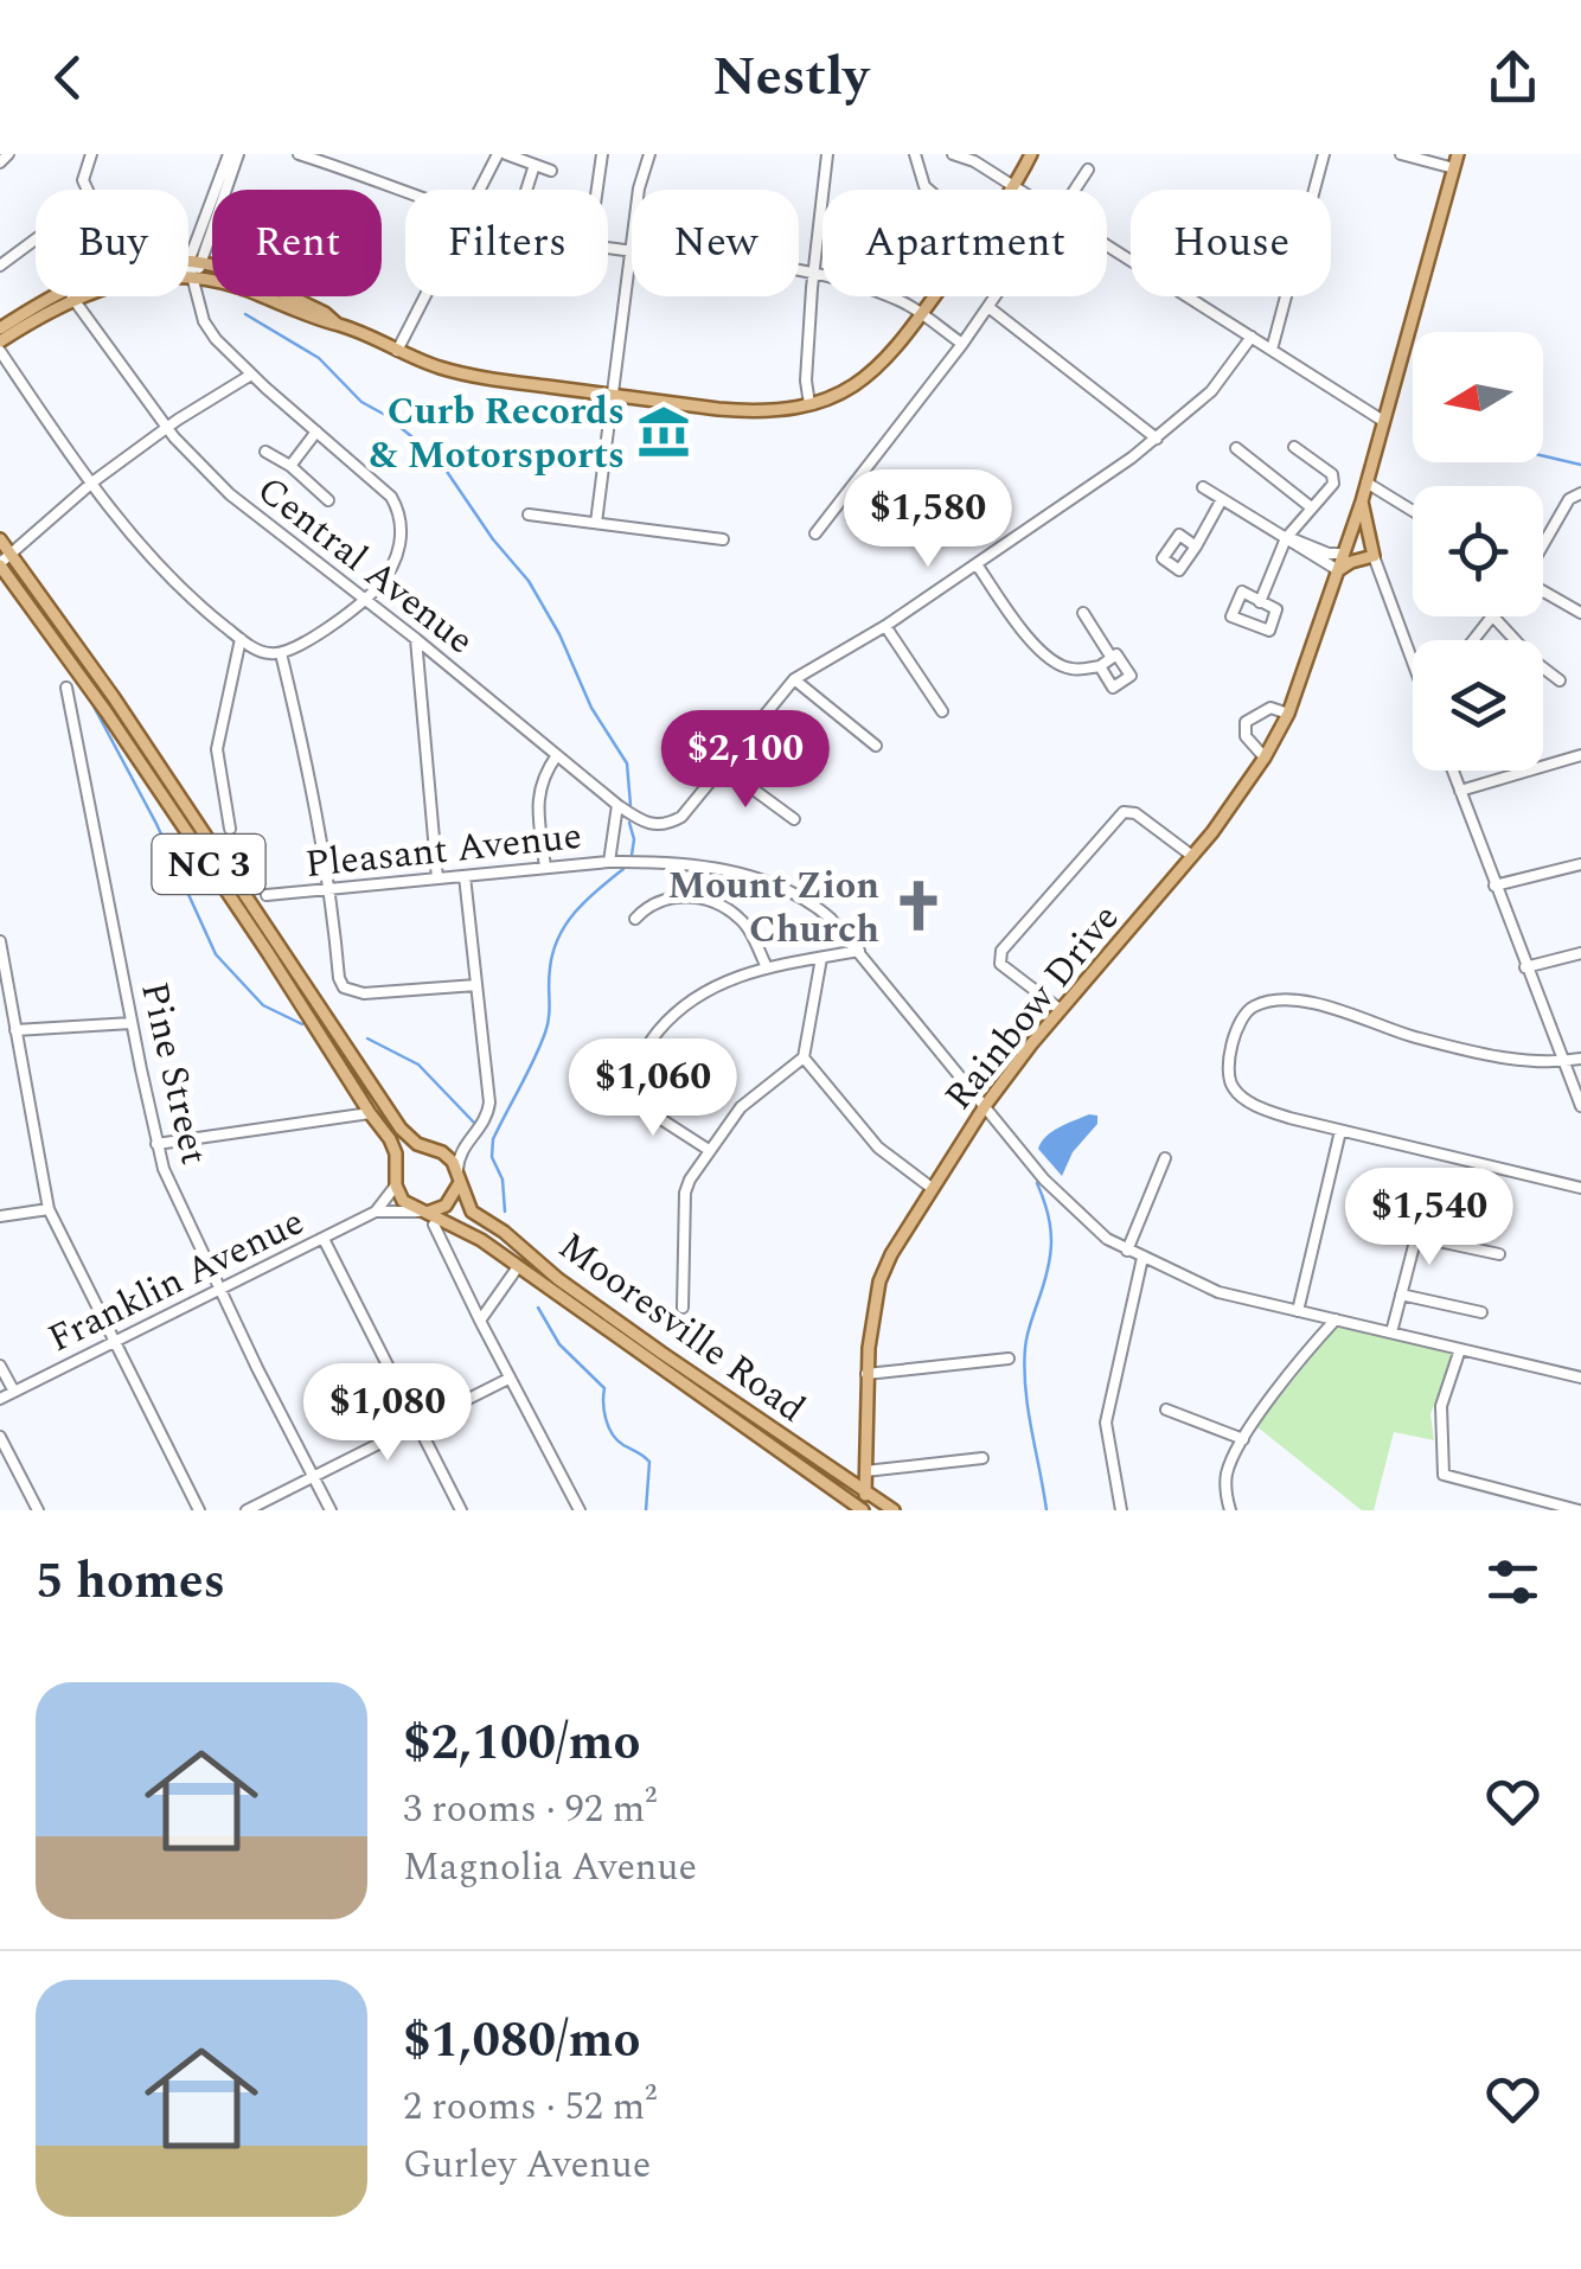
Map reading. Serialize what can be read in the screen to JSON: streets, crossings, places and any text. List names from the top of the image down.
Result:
{
  "streets": {
    "main road": ["NC 3", "Rainbow Drive", "Mooresville Road"],
    "street": [
      "Central Avenue",
      "Pleasant Avenue",
      "Pine Street",
      "Franklin Avenue"
    ]
  },
  "crossings": [
    ["Pleasant Avenue", "Rainbow Drive"],
    ["Rainbow Drive", "Mooresville Road"],
    ["Pine Street", "Franklin Avenue"],
    ["Franklin Avenue", "Mooresville Road"]
  ],
  "places": {
    "museum": ["Curb Records & Motorsports"],
    "church": ["Mount Zion Church"]
  },
  "north": "left",
  "page": {
    "header": "Nestly",
    "chip": [
      "Buy",
      "Rent",
      "Filters",
      "New",
      "Apartment",
      "House"
    ],
    "price": [
      "$1,580",
      "$2,100",
      "$1,060",
      "$1,540",
      "$1,080"
    ],
    "heading": "5 homes",
    "list": [
      {
        "name": "$2,100/mo",
        "note": "3 rooms · 92 m² · Magnolia Avenue"
      },
      {
        "name": "$1,080/mo",
        "note": "2 rooms · 52 m² · Gurley Avenue"
      }
    ]
  }
}
